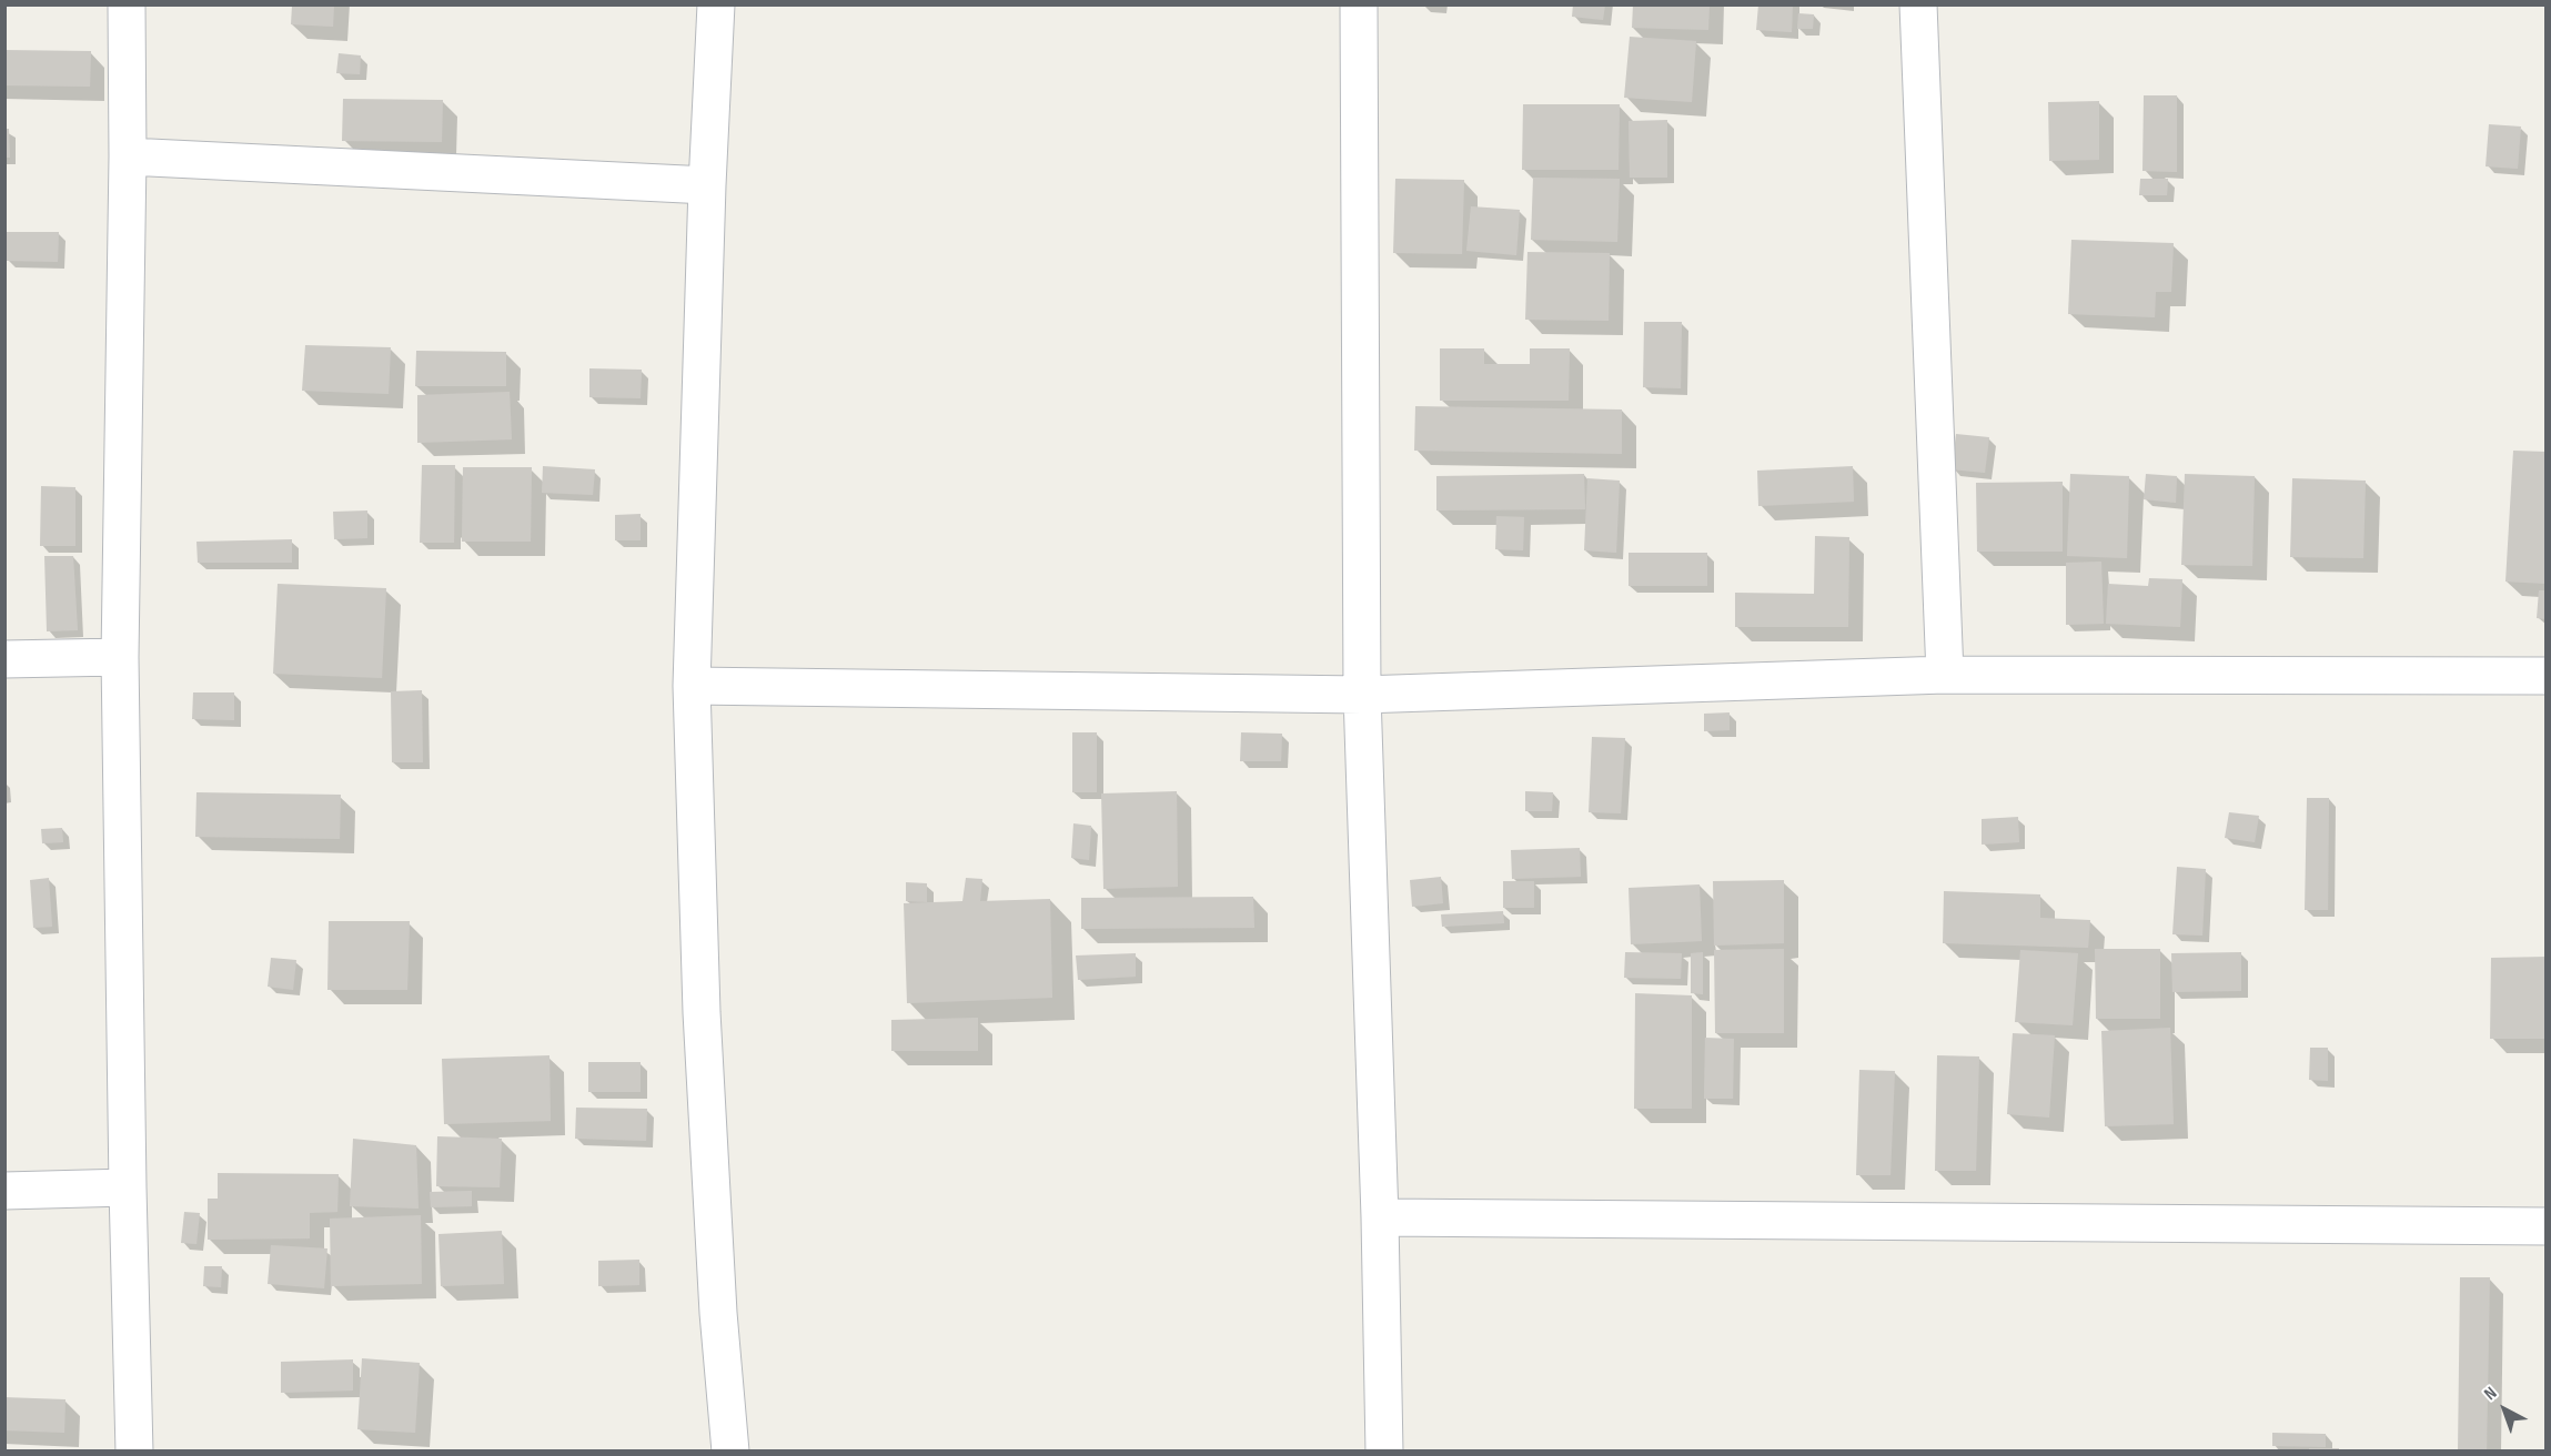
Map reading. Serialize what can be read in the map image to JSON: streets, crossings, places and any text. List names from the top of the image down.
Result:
{
  "north": "top left"
}
